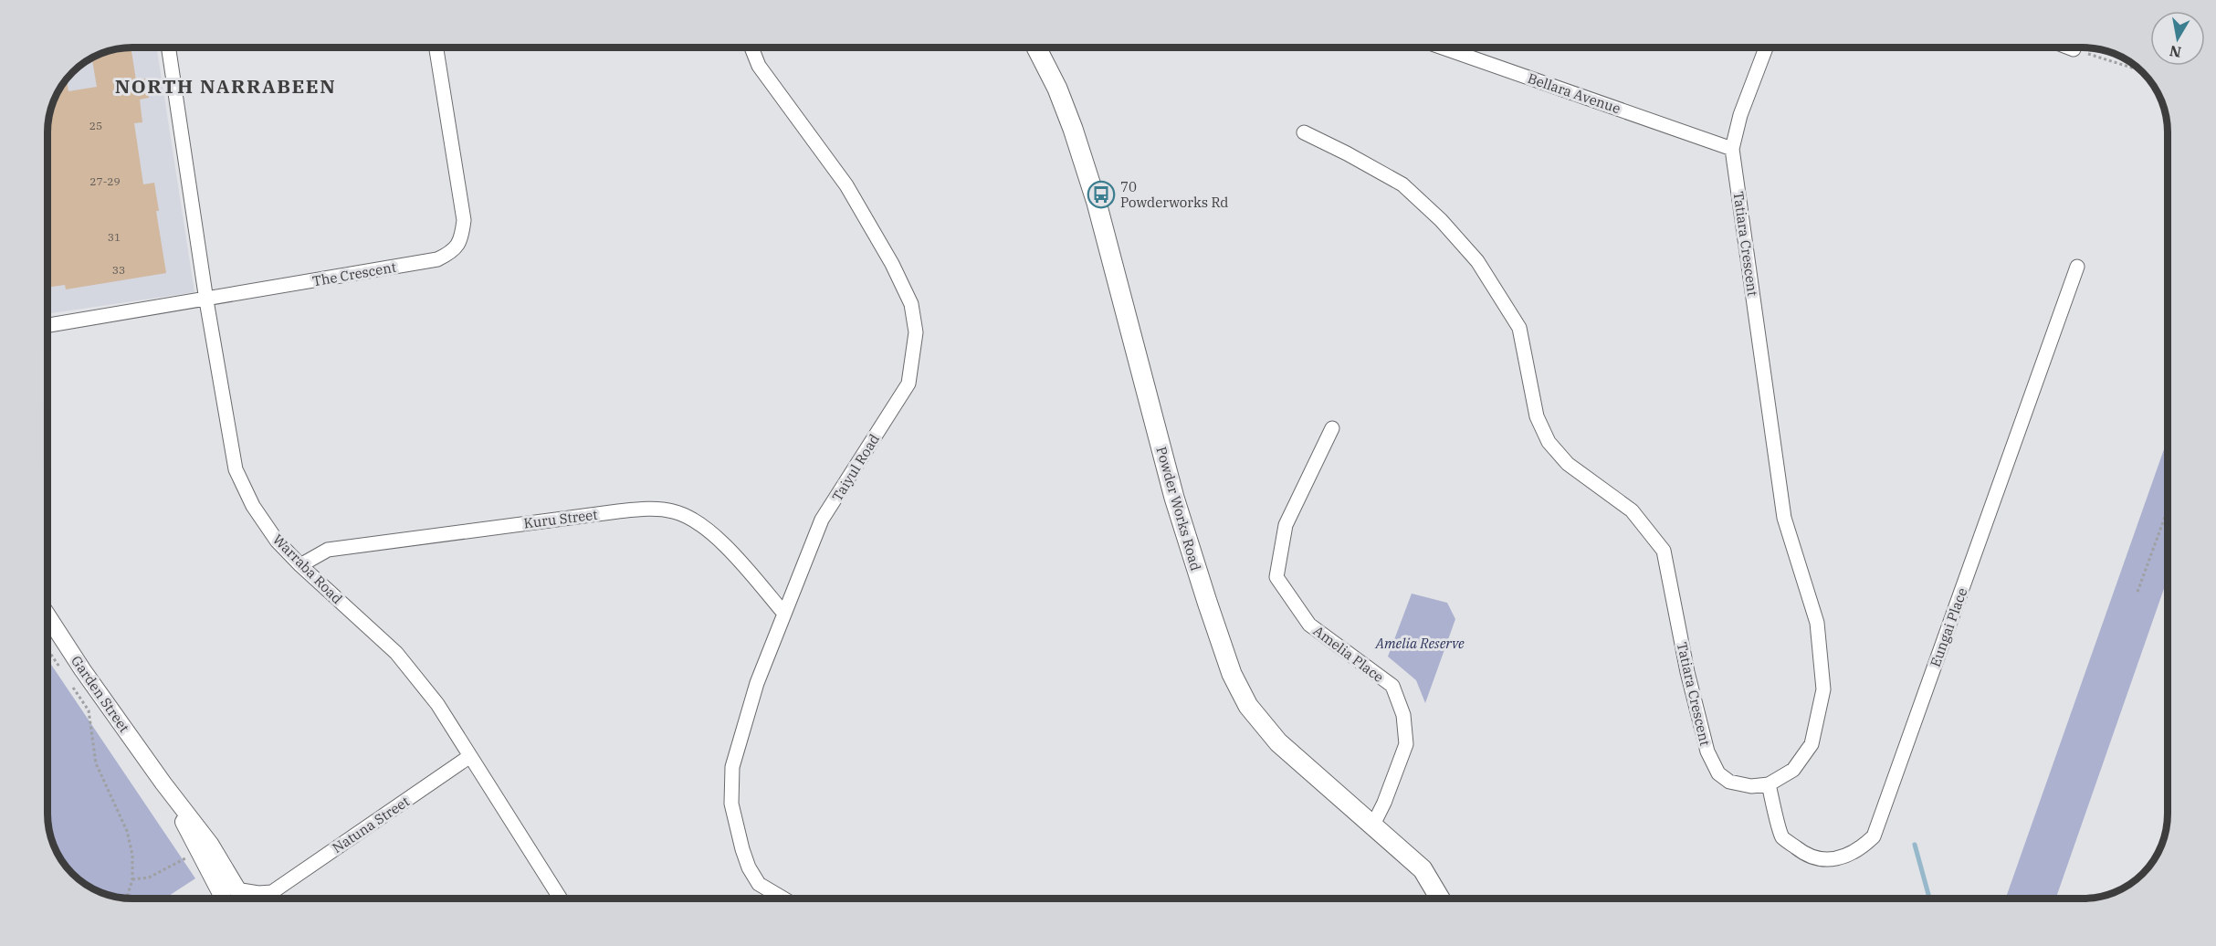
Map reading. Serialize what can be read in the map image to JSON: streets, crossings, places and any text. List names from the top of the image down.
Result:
{
  "streets": {
    "main road": ["Powder Works Road"],
    "street": [
      "Bellara Avenue",
      "Tatiara Crescent",
      "The Crescent",
      "Taiyul Road",
      "Kuru Street",
      "Warraba Road",
      "Eungai Place",
      "Amelia Place",
      "Garden Street",
      "Natuna Street"
    ]
  },
  "crossings": [
    ["Bellara Avenue", "Tatiara Crescent"],
    ["Tatiara Crescent", "Eungai Place"],
    ["The Crescent", "Warraba Road"],
    ["Taiyul Road", "Kuru Street"],
    ["Powder Works Road", "Amelia Place"],
    ["Kuru Street", "Warraba Road"],
    ["Warraba Road", "Natuna Street"]
  ],
  "districts": ["NORTH NARRABEEN"],
  "parks": ["Amelia Reserve"],
  "places": {
    "bus stop": ["70 Powderworks Rd"]
  },
  "house_numbers": [
    "25",
    "27-29",
    "31",
    "33"
  ],
  "north": "bottom"
}
